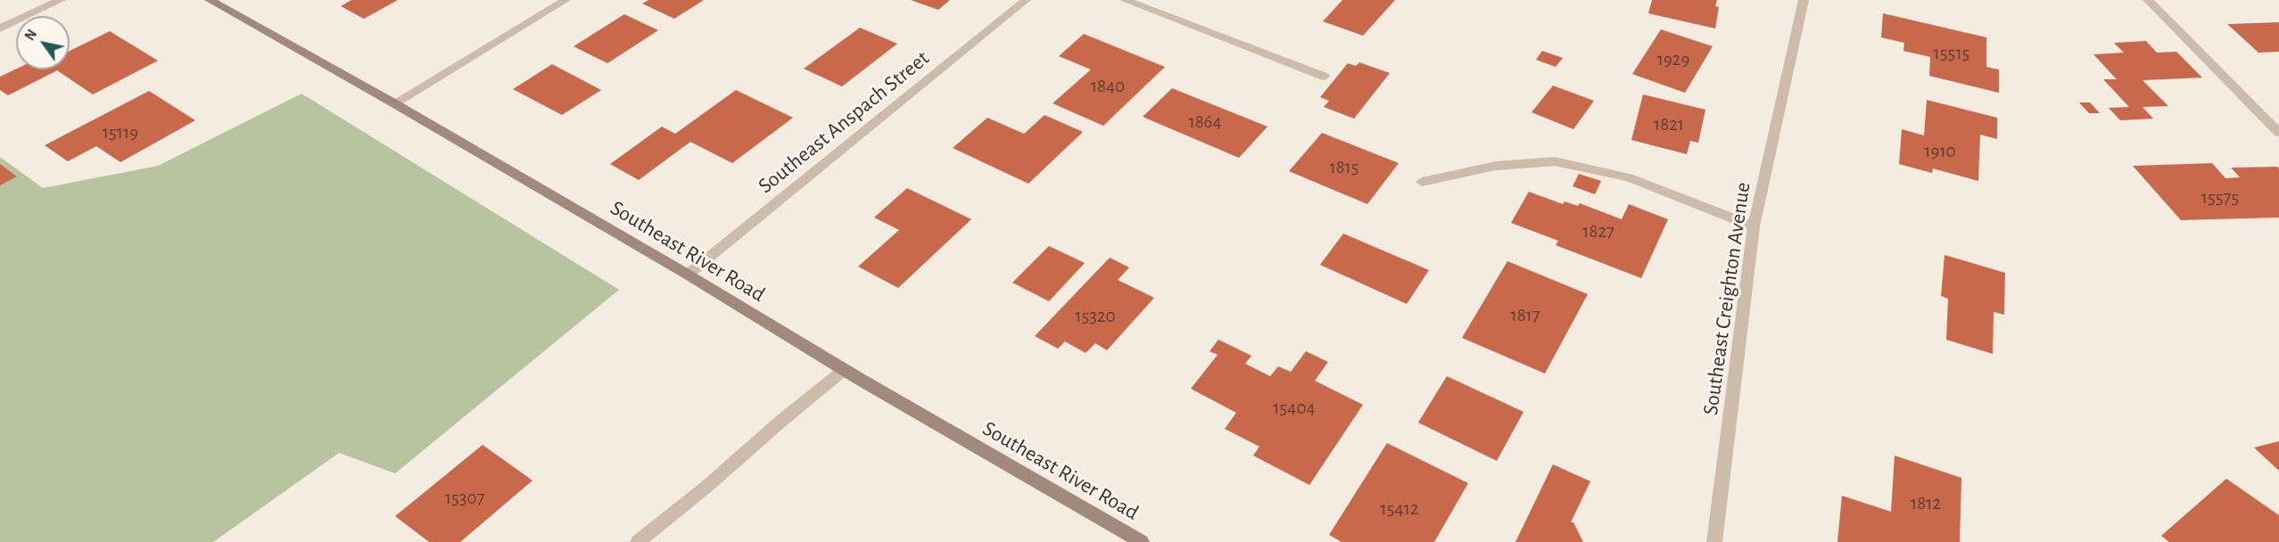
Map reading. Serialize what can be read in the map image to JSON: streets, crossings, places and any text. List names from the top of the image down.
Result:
{
  "streets": {
    "street": ["Southeast Anspach Street", "Southeast River Road", "Southeast Creighton Avenue"]
  },
  "crossings": [
    ["Southeast Anspach Street", "Southeast River Road"]
  ],
  "house_numbers": [
    "15515",
    "1929",
    "1840",
    "1864",
    "1821",
    "15119",
    "1910",
    "1815",
    "15575",
    "1827",
    "1817",
    "15320",
    "15404",
    "15307",
    "1812",
    "15412"
  ],
  "north": "top left"
}
